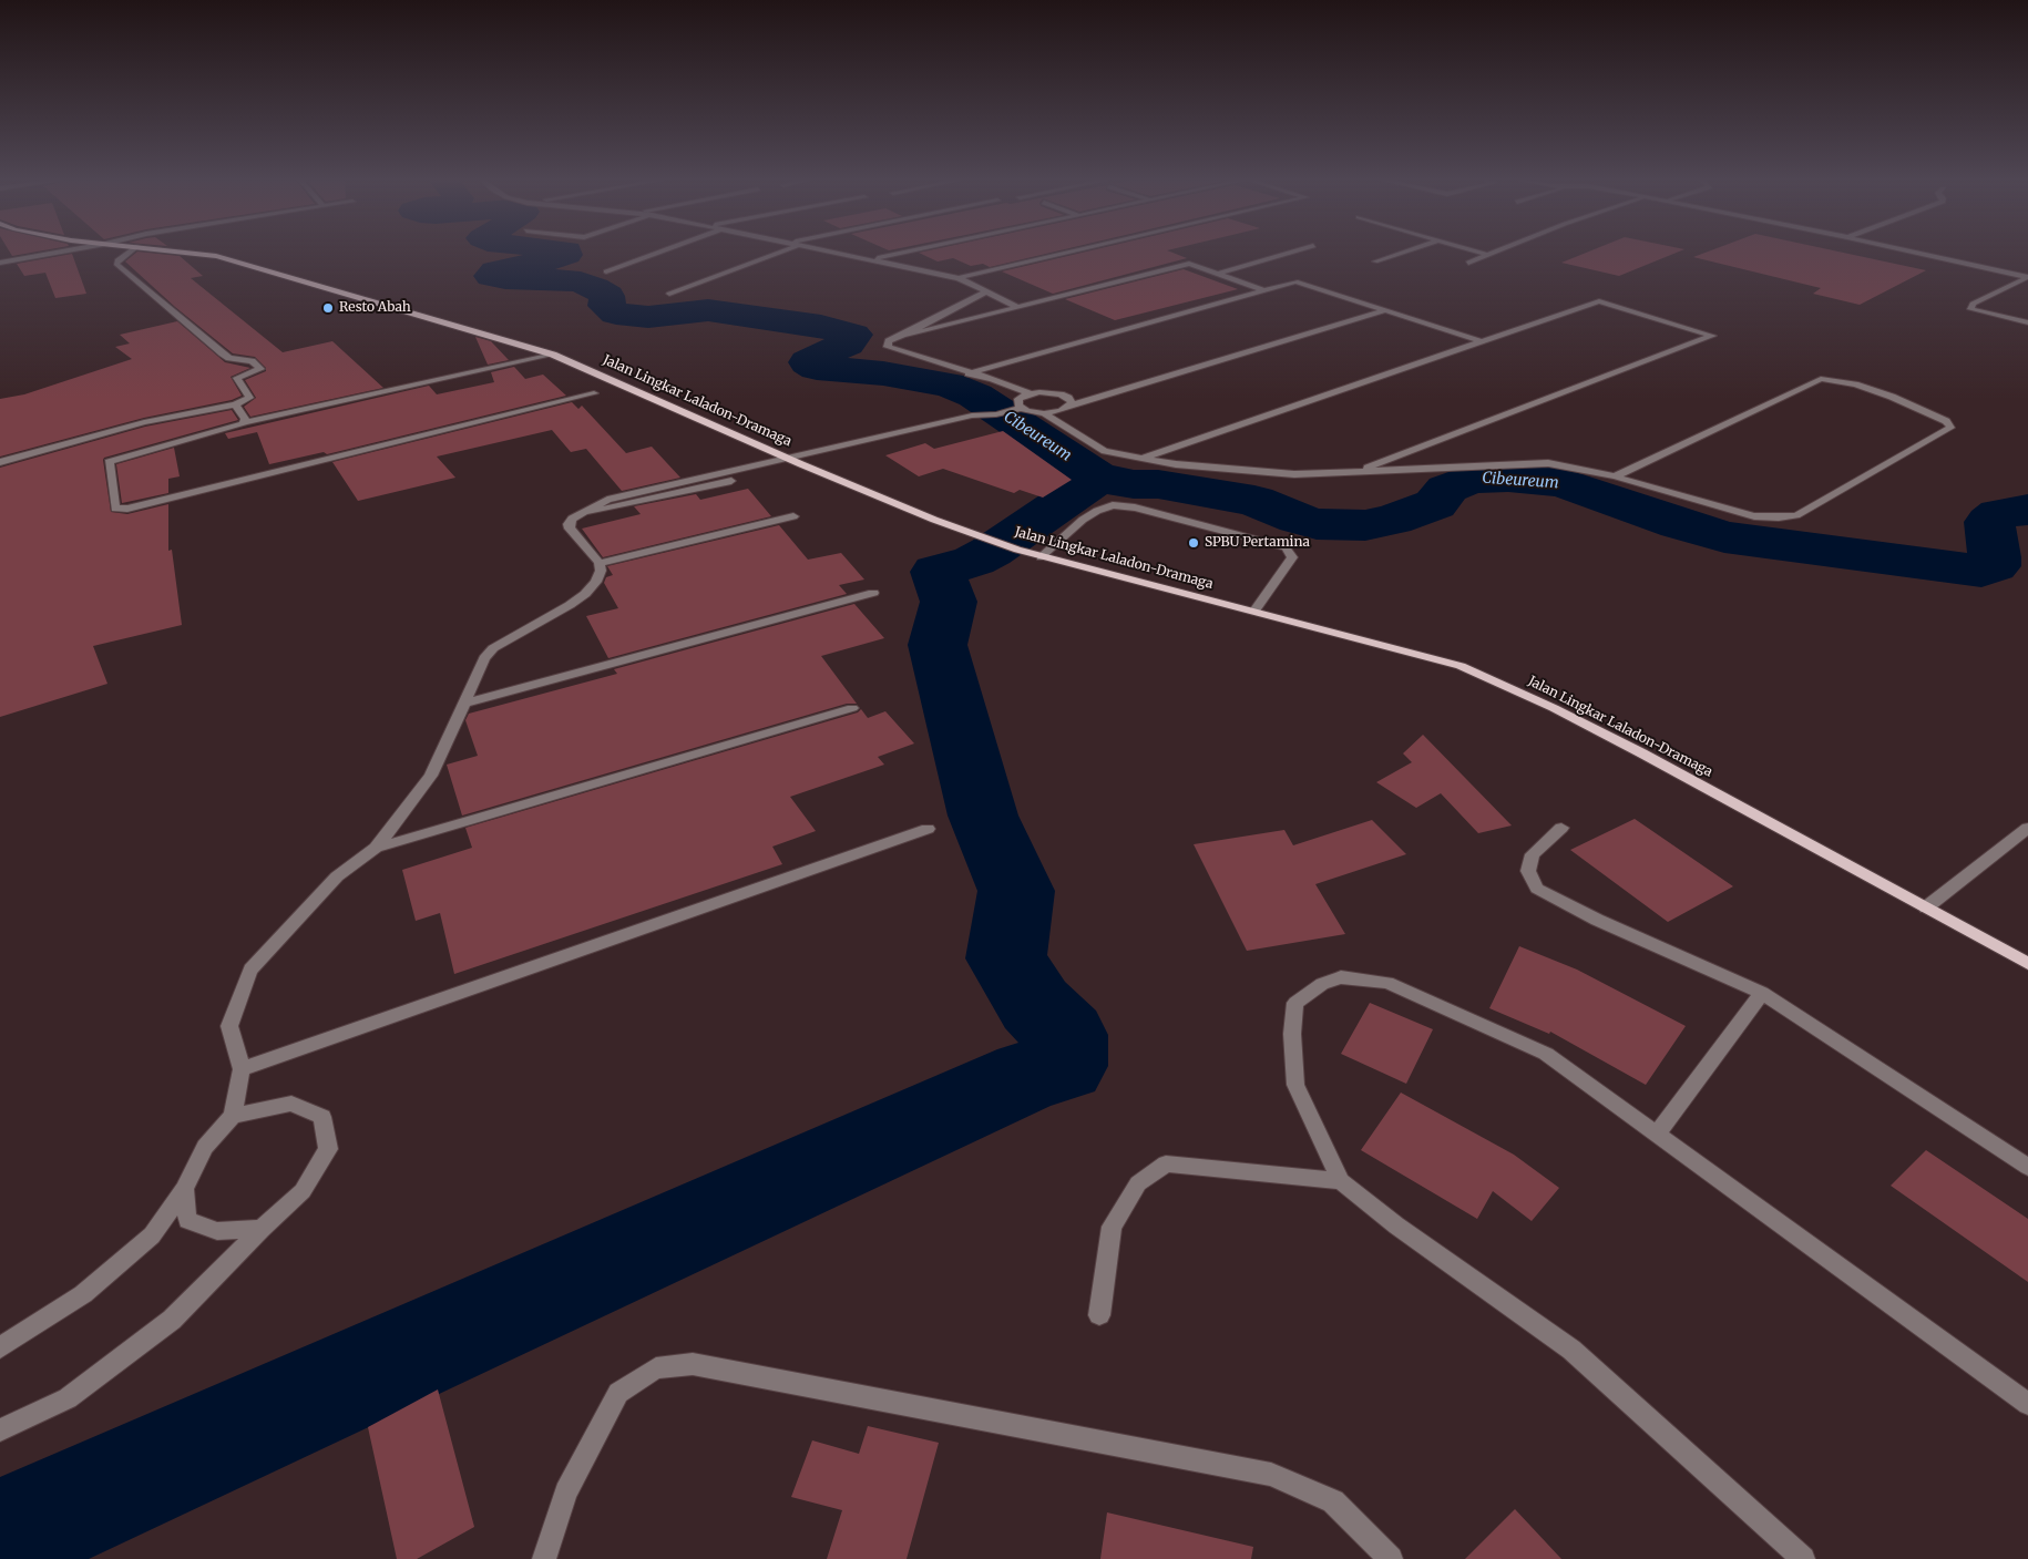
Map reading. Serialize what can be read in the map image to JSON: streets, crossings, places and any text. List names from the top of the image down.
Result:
{
  "streets": {
    "main road": ["Jalan Lingkar Laladon-Dramaga"]
  },
  "water": ["Cibeureum"],
  "places": ["Resto Abah", "SPBU Pertamina"]
}
